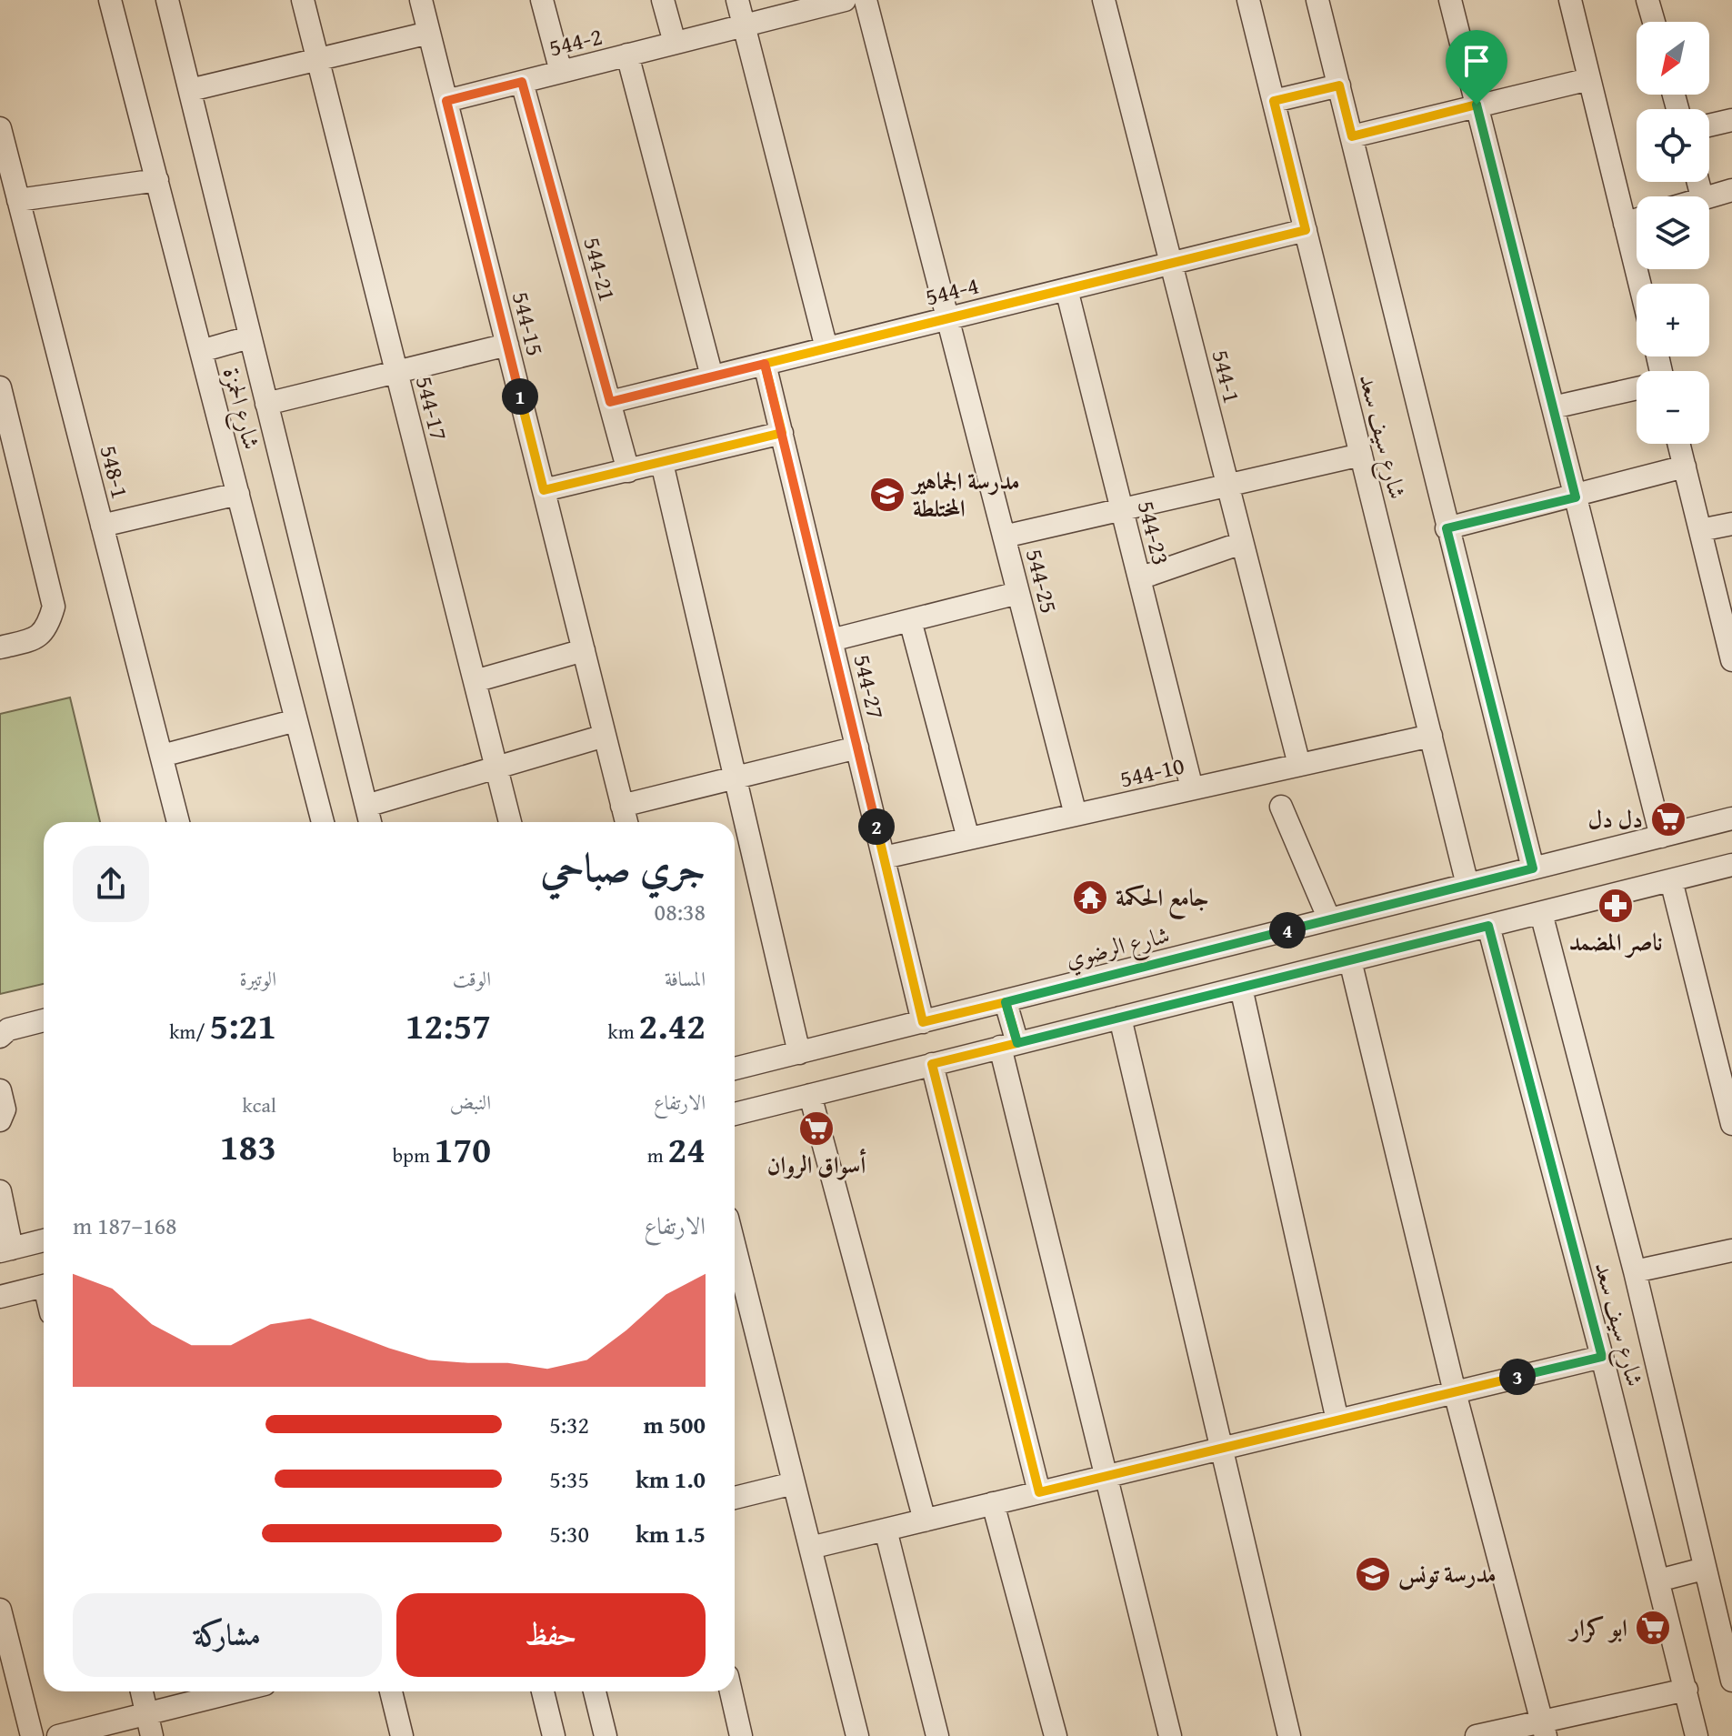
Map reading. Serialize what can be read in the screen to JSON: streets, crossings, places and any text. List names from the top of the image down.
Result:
{
  "streets": {
    "street": [
      "544-2",
      "544-21",
      "544-4",
      "544-15",
      "544-1",
      "شارع الحمزة",
      "544-17",
      "شارع سيف سعد",
      "548-1",
      "544-23",
      "544-25",
      "544-27",
      "544-10",
      "شارع الرضوي"
    ]
  },
  "crossings": [
    ["544-2", "544-21"],
    ["544-2", "544-15"],
    ["544-21", "544-4"],
    ["544-4", "544-1"],
    ["544-4", "شارع سيف سعد"],
    ["544-4", "544-23"],
    ["544-4", "544-25"],
    ["544-4", "544-27"],
    ["544-1", "544-10"],
    ["شارع سيف سعد", "544-10"],
    ["شارع سيف سعد", "شارع الرضوي"],
    ["544-23", "544-10"],
    ["544-25", "544-10"],
    ["544-27", "544-10"],
    ["544-27", "شارع الرضوي"]
  ],
  "places": {
    "school or university": ["مدرسة الجماهير المختلطة", "مدرسة تونس"],
    "supermarket": ["دل دل", "أسواق الروان", "ابو كرار"],
    "temple": ["جامع الحكمة"],
    "pharmacy": ["ناصر المضمد"]
  },
  "north": "bottom left",
  "page": {
    "map_buttons": ["+", "−"],
    "pins": [
      "1",
      "2",
      "4",
      "3"
    ],
    "heading": ["جري صباحي", "08:38"],
    "stats": [
      ["المسافة", "2.42 km"],
      ["الوقت", "12:57"],
      ["الوتيرة", "5:21 /km"],
      ["الارتفاع", "24 m"],
      ["النبض", "170 bpm"],
      ["kcal", "183"]
    ],
    "chart": ["الارتفاع", "168–187 m"],
    "list": [
      {
        "name": "500 m",
        "note": "5:32"
      },
      {
        "name": "1.0 km",
        "note": "5:35"
      },
      {
        "name": "1.5 km",
        "note": "5:30"
      }
    ],
    "buttons": ["حفظ", "مشاركة"]
  }
}
